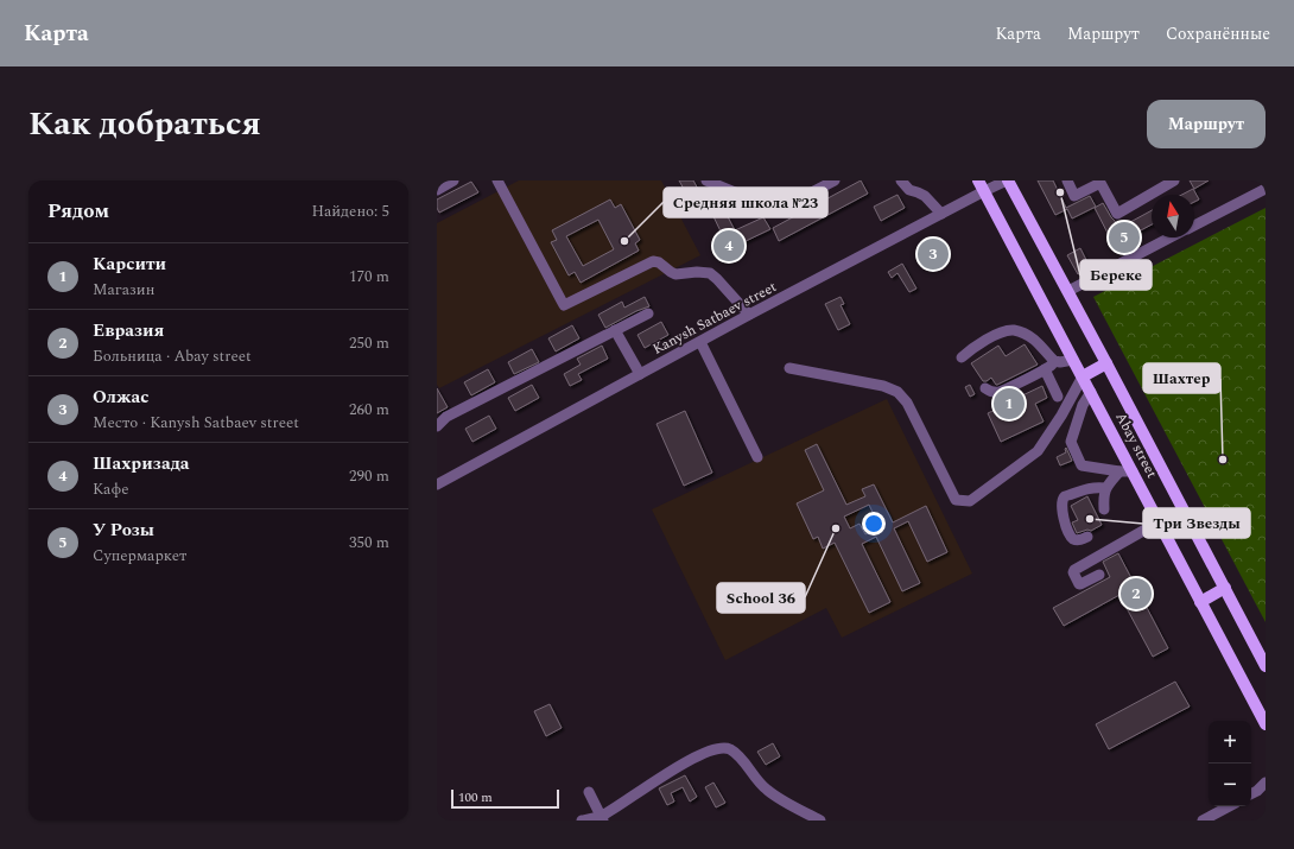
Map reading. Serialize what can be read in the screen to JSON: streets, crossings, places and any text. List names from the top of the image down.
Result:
{
  "streets": {
    "main road": ["Abay street"],
    "street": ["Kanysh Satbaev street"]
  },
  "crossings": [
    ["Kanysh Satbaev street", "Abay street"]
  ],
  "places": [
    "Береке",
    "Средняя школа №23",
    "Шахтер",
    "Три Звезды",
    "School 36"
  ],
  "scale_bar": "100 m",
  "north": "top",
  "page": {
    "header": "Карта",
    "nav": ["Карта", "Маршрут", "Сохранённые"],
    "title": "Как добраться",
    "buttons": "Маршрут",
    "heading": ["Рядом", "Найдено: 5"],
    "pins": [
      "5",
      "4",
      "3",
      "1",
      "2"
    ],
    "list": [
      {
        "mark": "1",
        "name": "Карсити",
        "note": "Магазин",
        "value": "170 m"
      },
      {
        "mark": "2",
        "name": "Евразия",
        "note": "Больница · Abay street",
        "value": "250 m"
      },
      {
        "mark": "3",
        "name": "Олжас",
        "note": "Место · Kanysh Satbaev street",
        "value": "260 m"
      },
      {
        "mark": "4",
        "name": "Шахризада",
        "note": "Кафе",
        "value": "290 m"
      },
      {
        "mark": "5",
        "name": "У Розы",
        "note": "Супермаркет",
        "value": "350 m"
      }
    ],
    "map_buttons": ["+", "−"],
    "scale": "100 m"
  }
}
